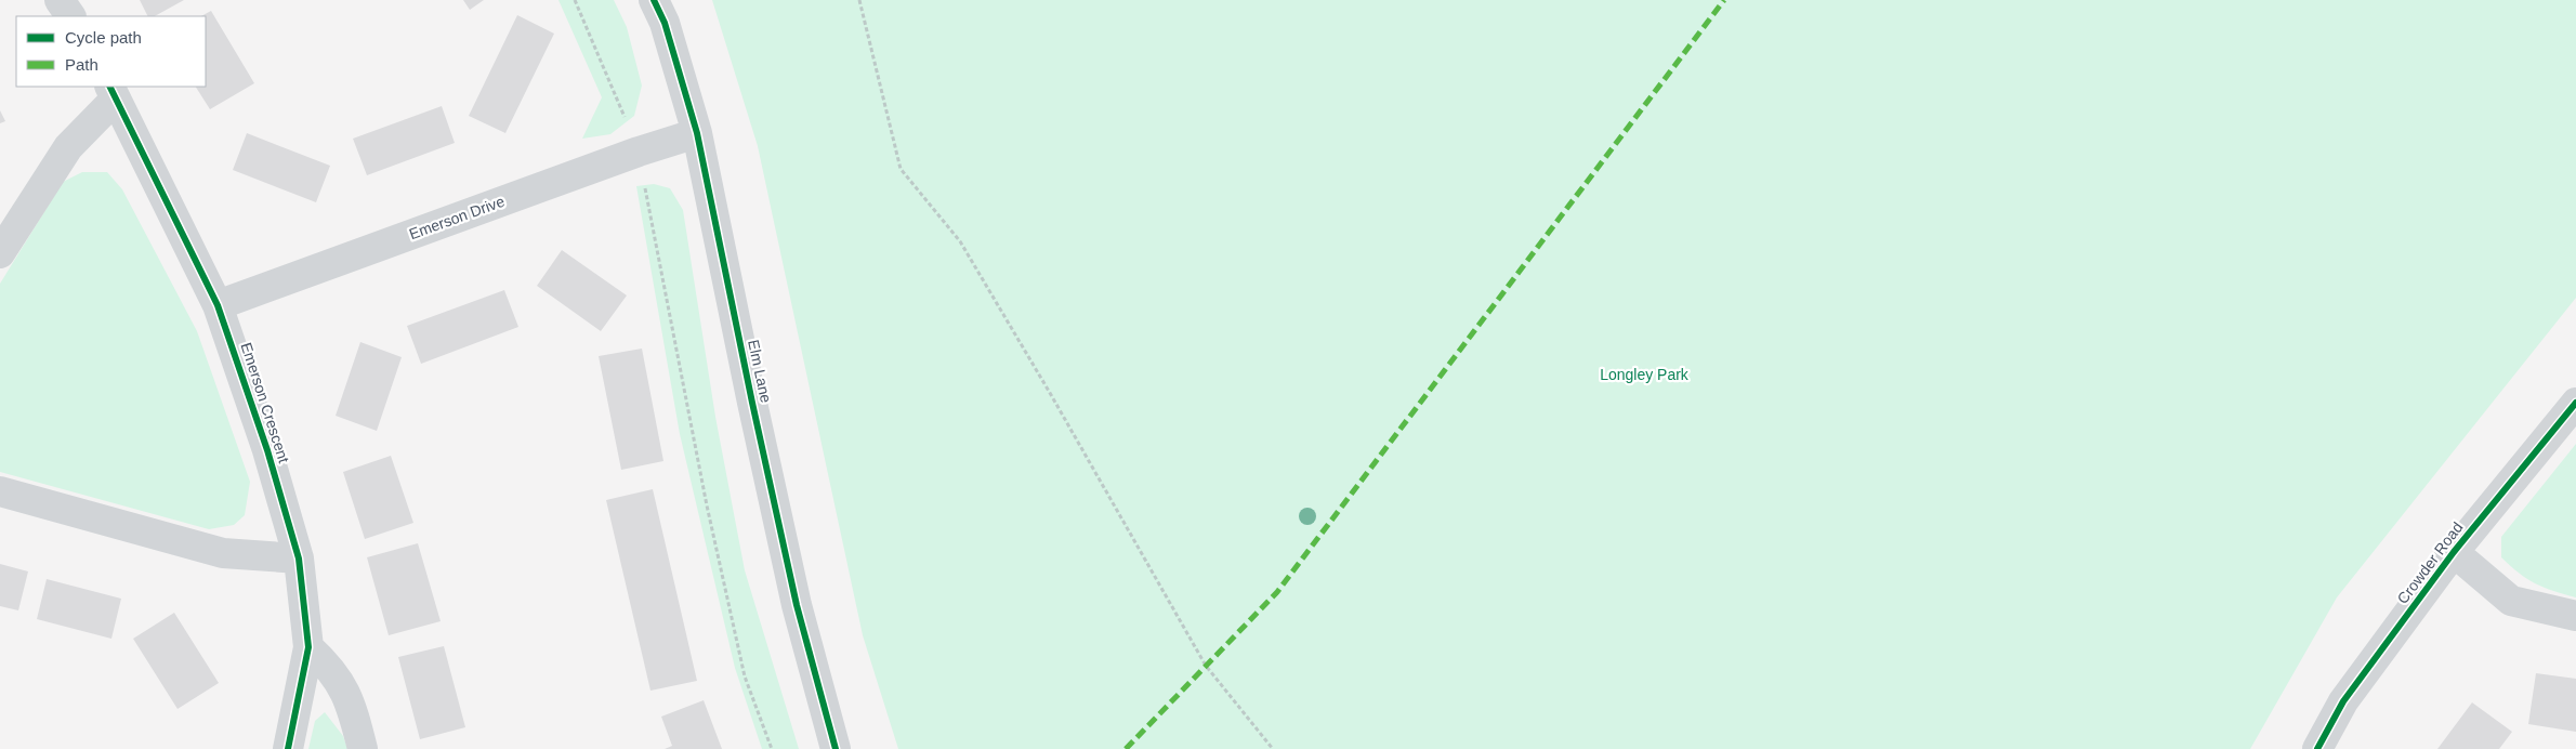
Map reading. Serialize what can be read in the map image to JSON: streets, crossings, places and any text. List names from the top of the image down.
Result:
{
  "streets": {
    "street": [
      "Emerson Drive",
      "Elm Lane",
      "Emerson Crescent",
      "Crowder Road"
    ]
  },
  "crossings": [
    ["Emerson Drive", "Elm Lane"],
    ["Emerson Drive", "Emerson Crescent"]
  ],
  "parks": ["Longley Park"],
  "legend": ["Cycle path", "Path"]
}
